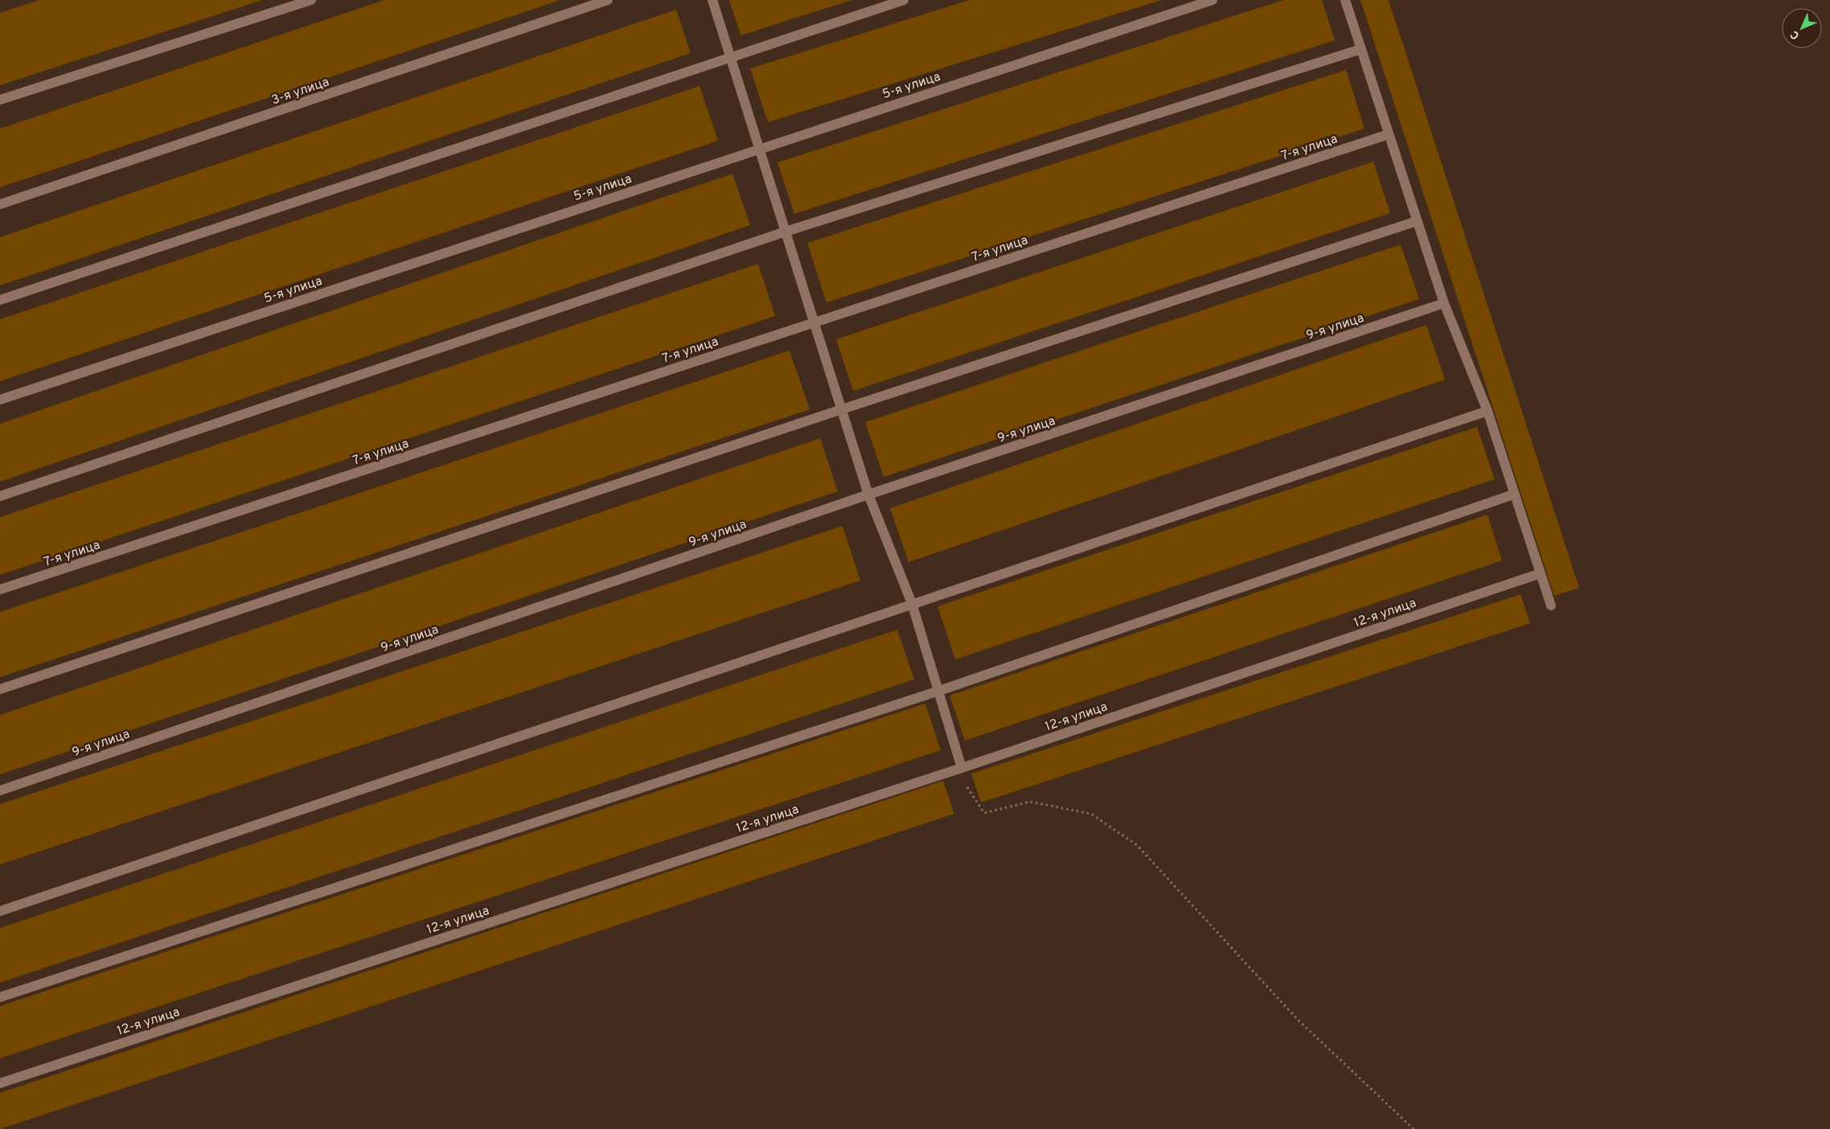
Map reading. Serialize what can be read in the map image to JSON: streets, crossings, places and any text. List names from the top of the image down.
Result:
{
  "streets": {
    "street": [
      "5-я улица",
      "3-я улица",
      "7-я улица",
      "9-я улица",
      "12-я улица"
    ]
  },
  "north": "bottom left"
}
